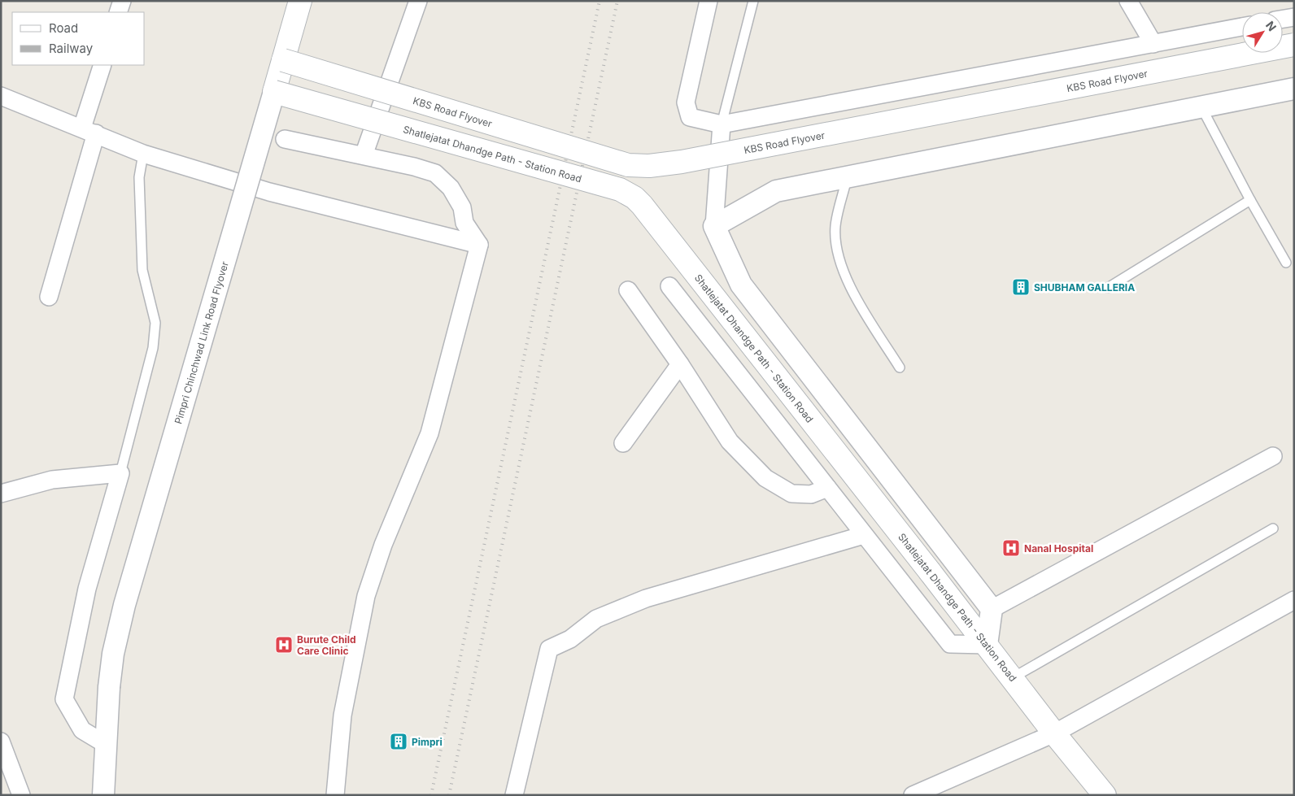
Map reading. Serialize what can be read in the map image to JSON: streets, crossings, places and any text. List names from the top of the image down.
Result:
{
  "streets": {
    "main road": ["KBS Road Flyover", "Shatlejatat Dhandge Path - Station Road", "Pimpri Chinchwad Link Road Flyover"]
  },
  "crossings": [
    ["KBS Road Flyover", "Pimpri Chinchwad Link Road Flyover"],
    ["Shatlejatat Dhandge Path - Station Road", "Pimpri Chinchwad Link Road Flyover"]
  ],
  "places": {
    "building": ["SHUBHAM GALLERIA", "Pimpri"],
    "hospital": ["Nanal Hospital", "Burute Child Care Clinic"]
  },
  "legend": ["Road", "Railway"],
  "north": "top right"
}
